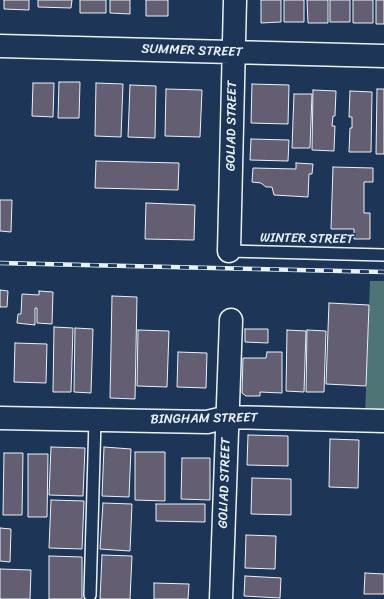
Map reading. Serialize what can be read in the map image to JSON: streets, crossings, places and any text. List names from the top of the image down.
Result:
{
  "streets": {
    "street": ["SUMMER STREET", "GOLIAD STREET", "BINGHAM STREET"],
    "lane": ["WINTER STREET"]
  },
  "crossings": [
    ["SUMMER STREET", "GOLIAD STREET"],
    ["GOLIAD STREET", "WINTER STREET"],
    ["GOLIAD STREET", "BINGHAM STREET"]
  ]
}
